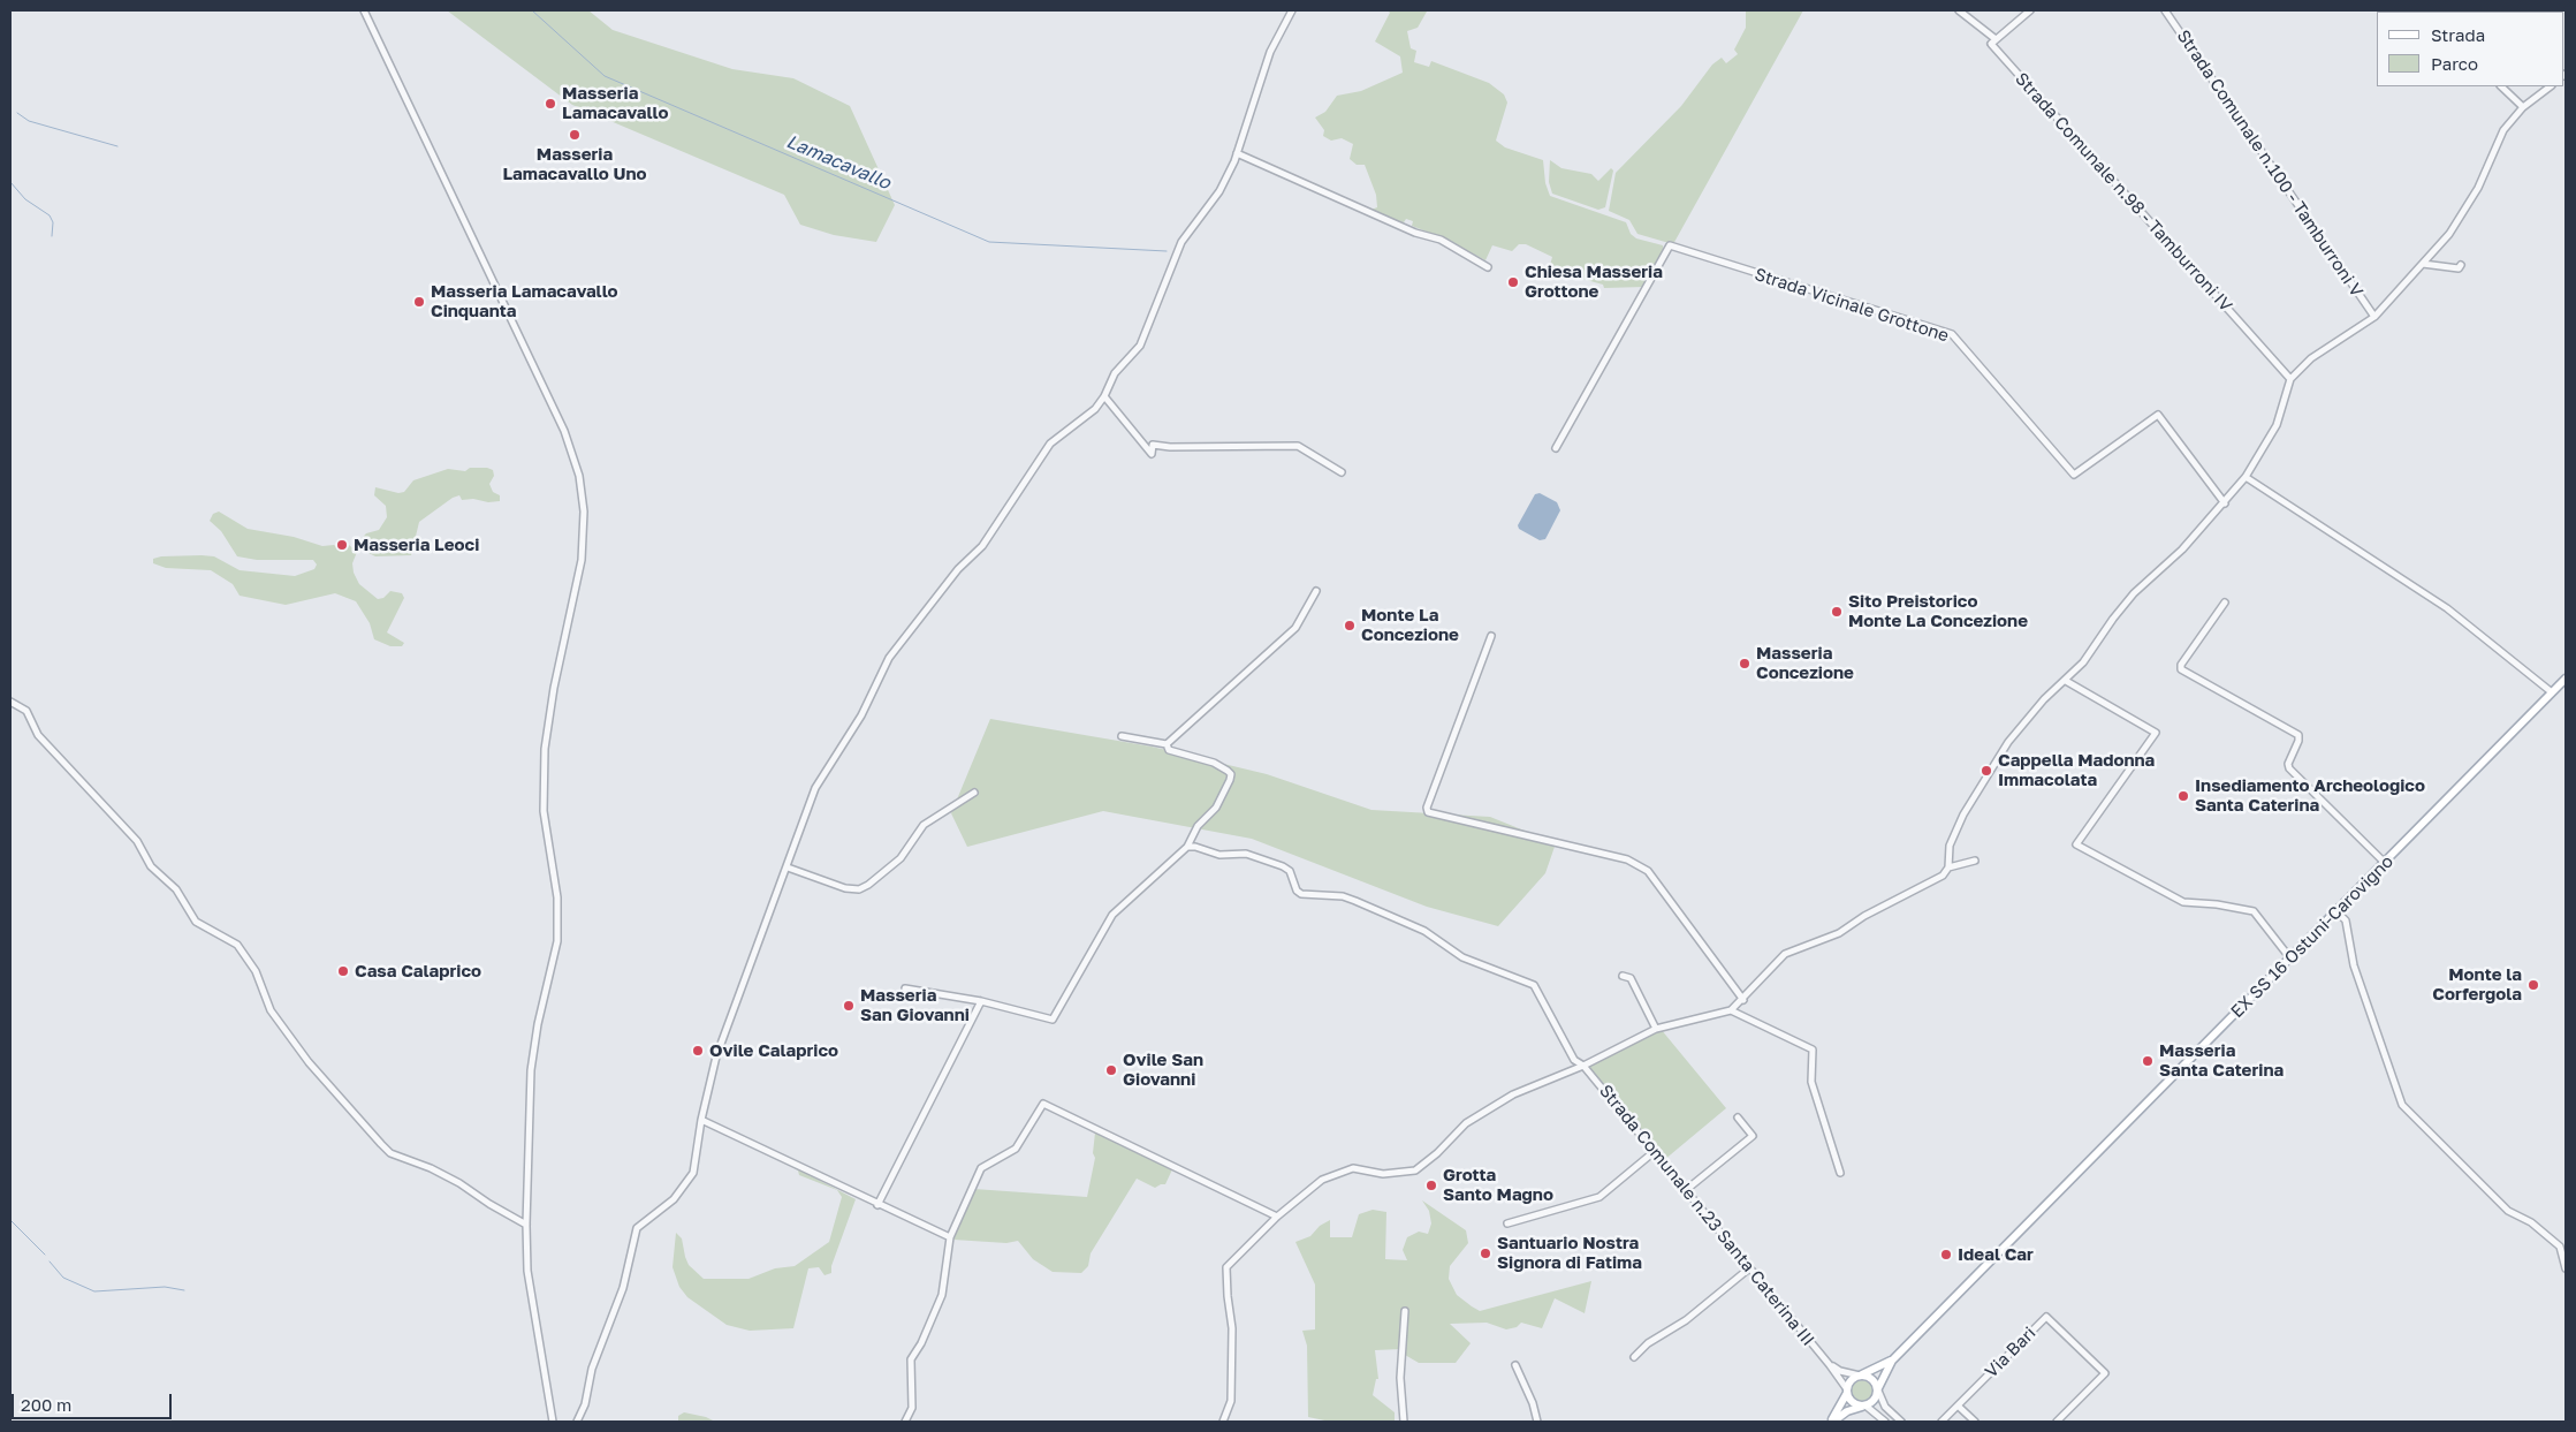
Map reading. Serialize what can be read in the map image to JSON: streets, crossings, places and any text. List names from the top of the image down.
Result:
{
  "streets": {
    "main road": ["EX SS 16 Ostuni-Carovigno"],
    "street": [
      "Strada Comunale n.100 - Tamburroni V",
      "Strada Comunale n.98 - Tamburroni IV",
      "Strada Vicinale Grottone",
      "Strada Comunale n.23 Santa Caterina III",
      "Via Bari"
    ]
  },
  "water": ["Lamacavallo"],
  "places": [
    "Masseria Lamacavallo",
    "Masseria Lamacavallo Uno",
    "Chiesa Masseria Grottone",
    "Masseria Lamacavallo Cinquanta",
    "Masseria Leoci",
    "Sito Preistorico Monte La Concezione",
    "Monte La Concezione",
    "Masseria Concezione",
    "Cappella Madonna Immacolata",
    "Insediamento Archeologico Santa Caterina",
    "Casa Calaprico",
    "Monte la Corfergola",
    "Masseria San Giovanni",
    "Ovile Calaprico",
    "Masseria Santa Caterina",
    "Ovile San Giovanni",
    "Grotta Santo Magno",
    "Santuario Nostra Signora di Fatima",
    "Ideal Car"
  ],
  "legend": ["Strada", "Parco"],
  "scale_bar": "200 m"
}
